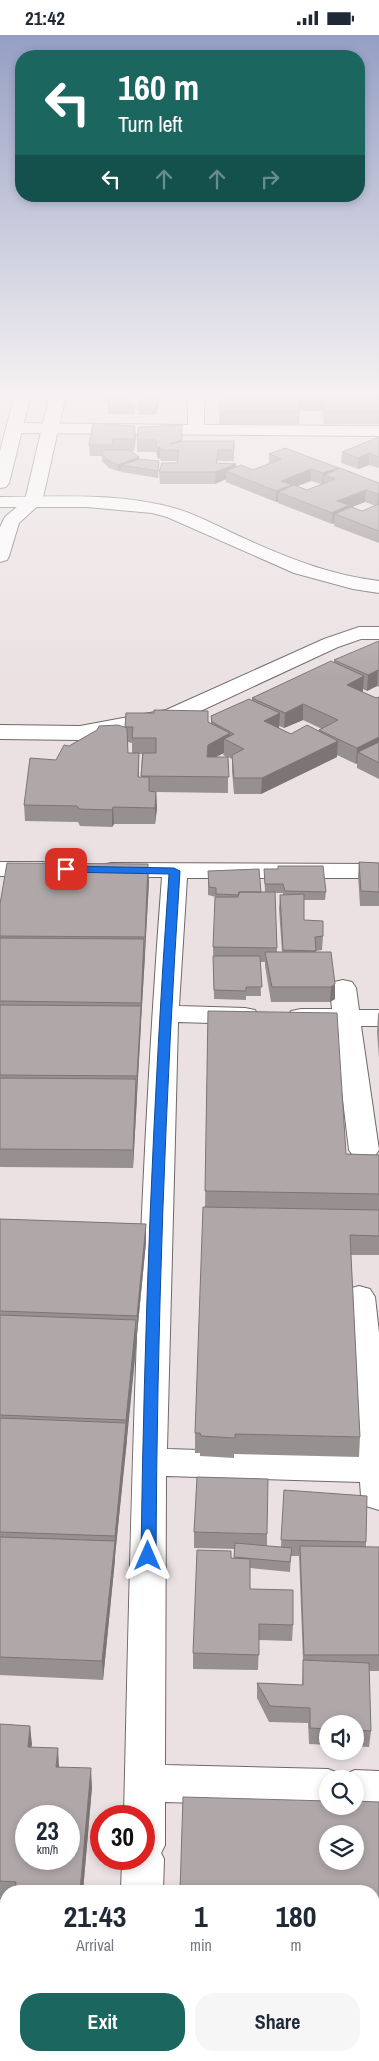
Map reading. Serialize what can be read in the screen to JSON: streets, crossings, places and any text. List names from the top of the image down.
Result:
{
  "page": {
    "status": "21:42",
    "turn": ["160 m", "Turn left"],
    "speed": "23 km/h",
    "limit": "30",
    "eta": [
      "21:43",
      "Arrival",
      "1",
      "min",
      "180",
      "m"
    ],
    "buttons": ["Exit", "Share"]
  }
}
